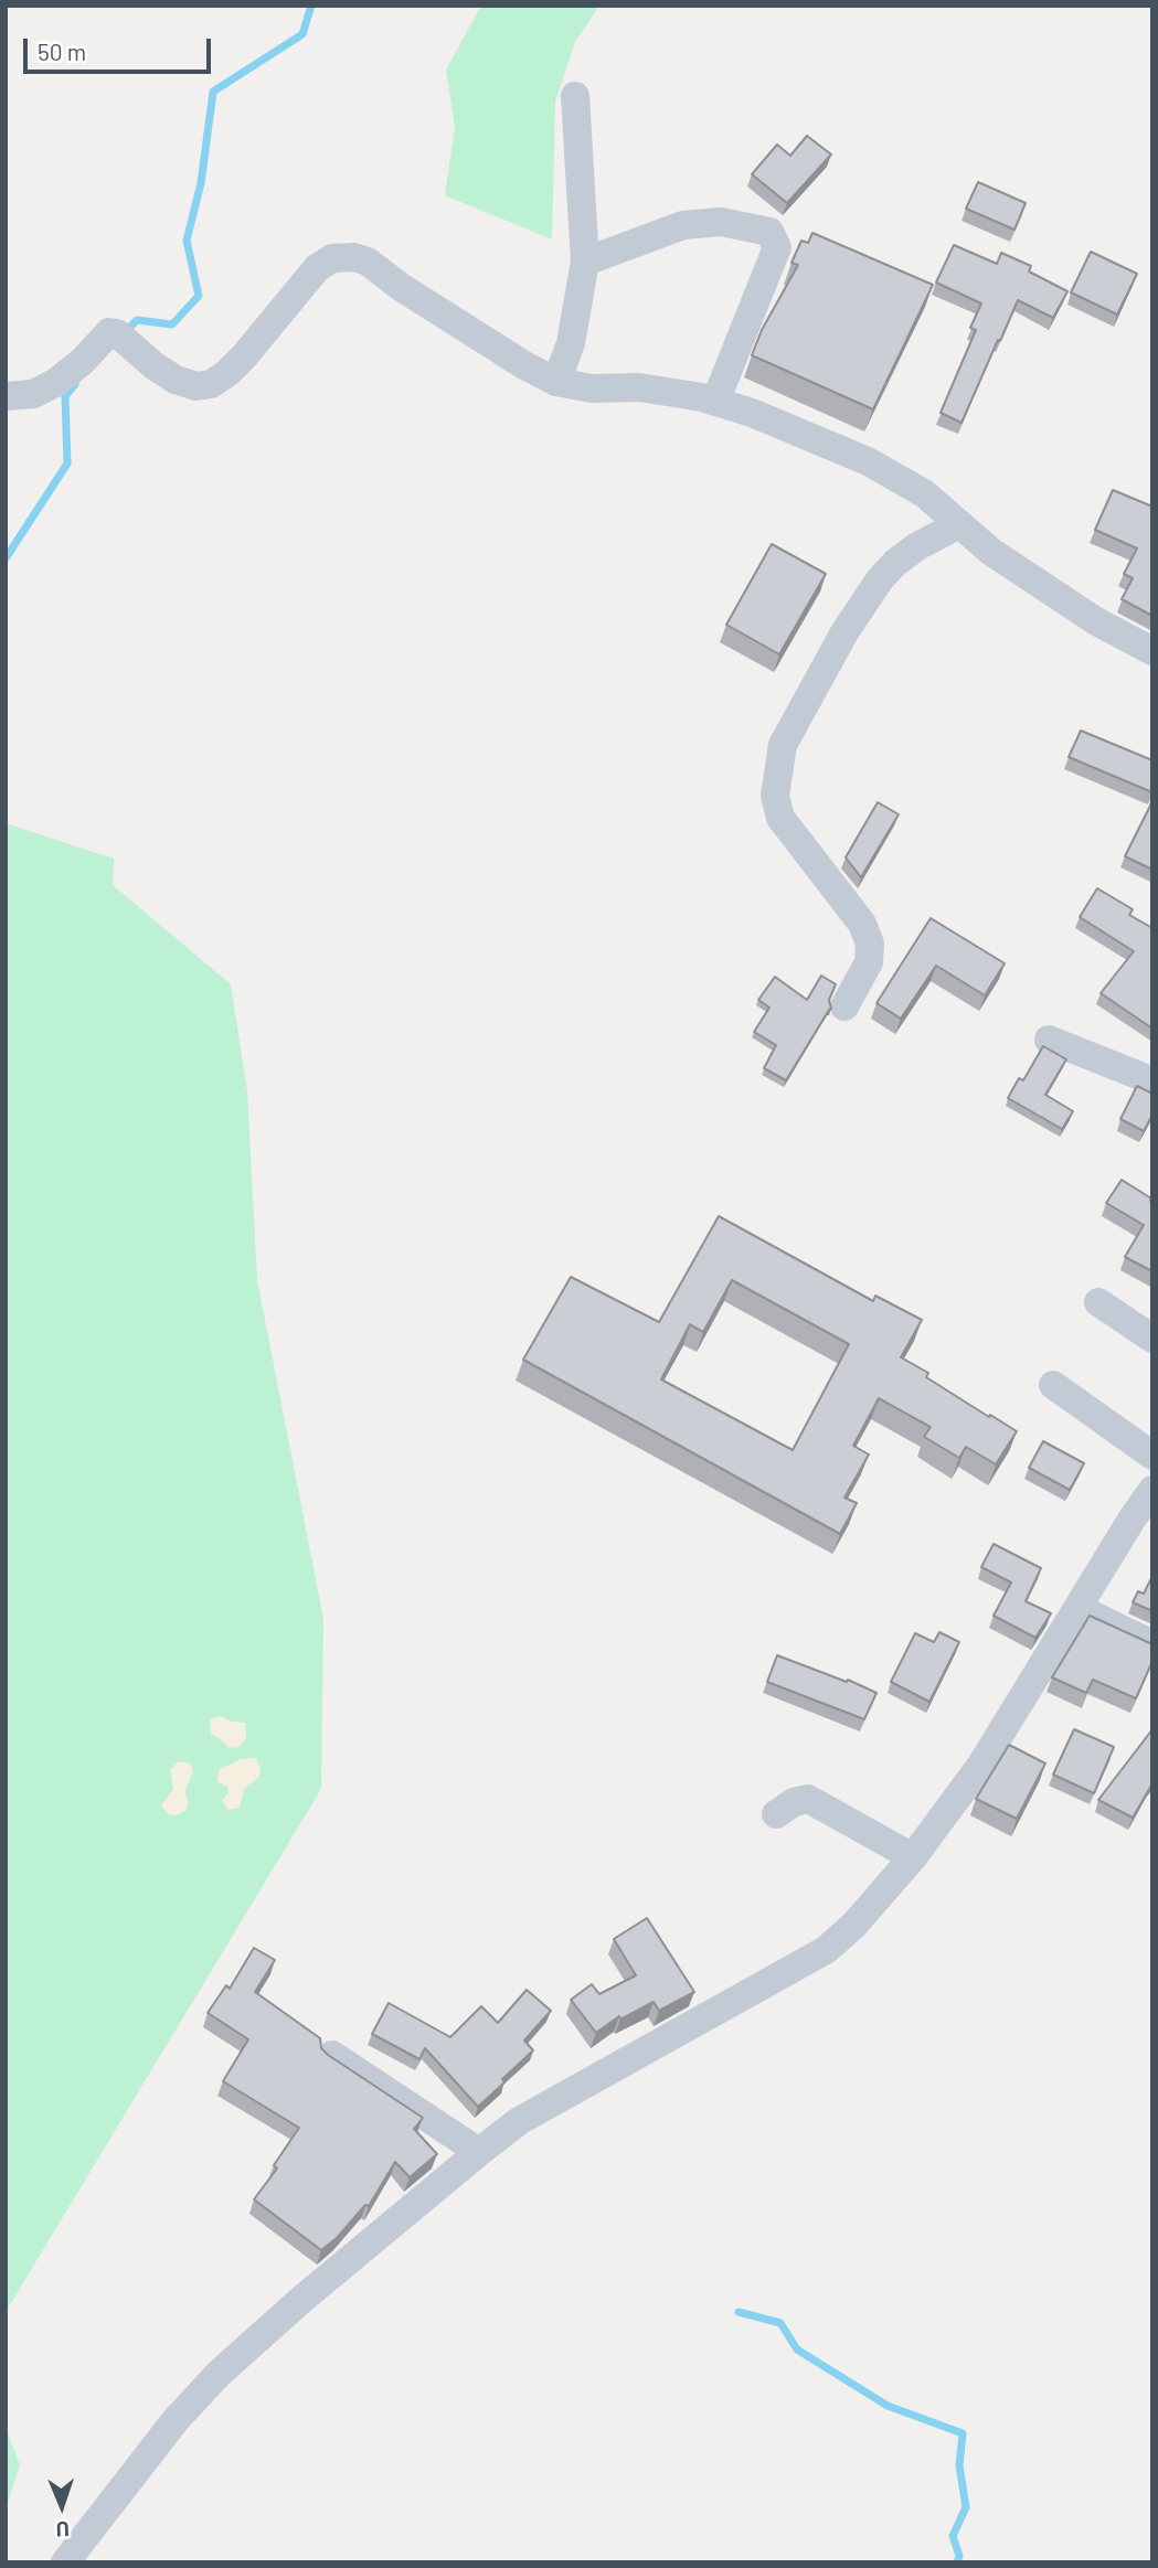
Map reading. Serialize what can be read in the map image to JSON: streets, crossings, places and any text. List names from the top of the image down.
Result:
{
  "scale_bar": "50 m",
  "north": "bottom"
}
